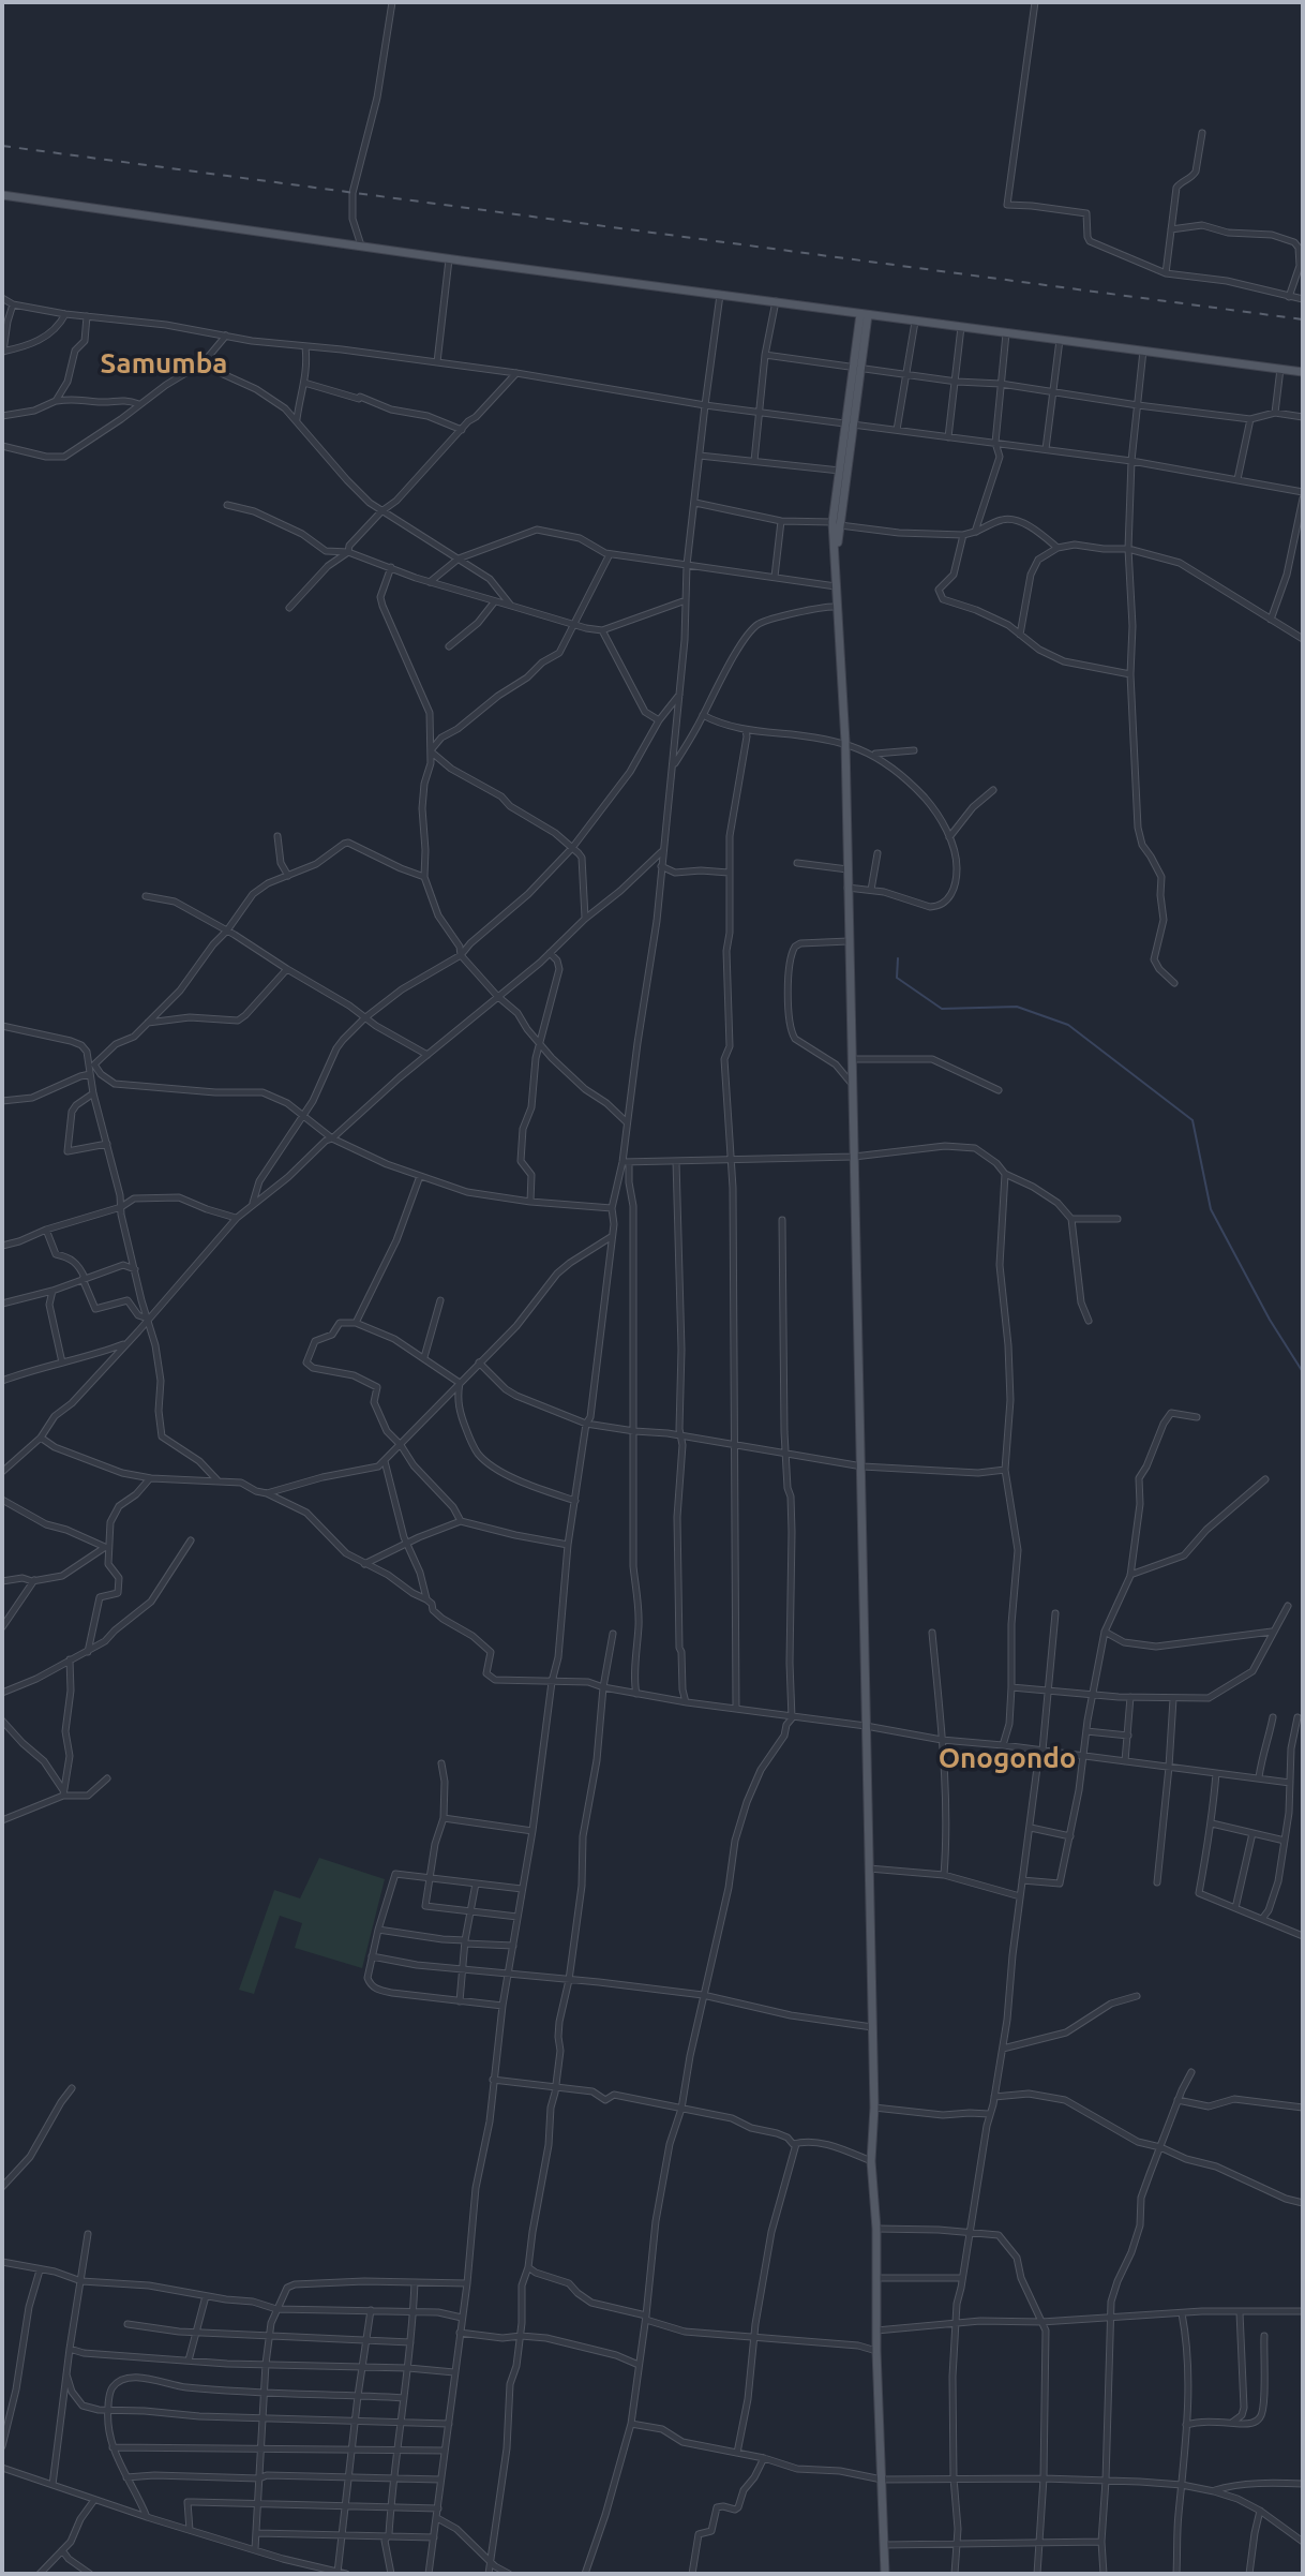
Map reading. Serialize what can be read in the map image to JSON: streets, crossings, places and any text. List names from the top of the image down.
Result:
{
  "districts": ["Samumba", "Onogondo"]
}
